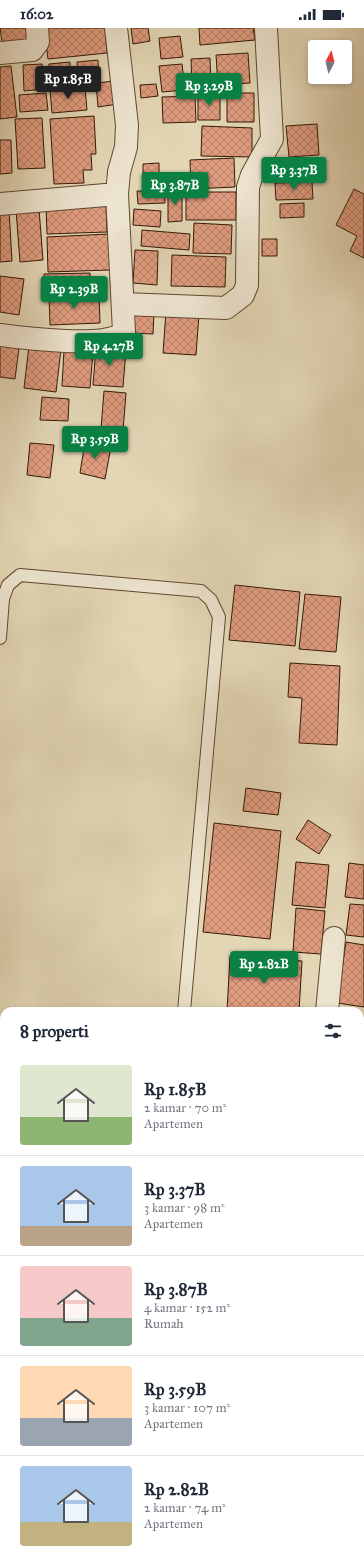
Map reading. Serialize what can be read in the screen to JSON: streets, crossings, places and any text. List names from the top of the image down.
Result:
{
  "north": "top",
  "page": {
    "status": "16:02",
    "price": [
      "Rp 1.85B",
      "Rp 3.29B",
      "Rp 3.37B",
      "Rp 3.87B",
      "Rp 2.39B",
      "Rp 4.27B",
      "Rp 3.59B",
      "Rp 2.82B"
    ],
    "heading": "8 properti",
    "list": [
      {
        "name": "Rp 1.85B",
        "note": "2 kamar · 70 m² · Apartemen"
      },
      {
        "name": "Rp 3.37B",
        "note": "3 kamar · 98 m² · Apartemen"
      },
      {
        "name": "Rp 3.87B",
        "note": "4 kamar · 152 m² · Rumah"
      },
      {
        "name": "Rp 3.59B",
        "note": "3 kamar · 107 m² · Apartemen"
      },
      {
        "name": "Rp 2.82B",
        "note": "2 kamar · 74 m² · Apartemen"
      }
    ]
  }
}
